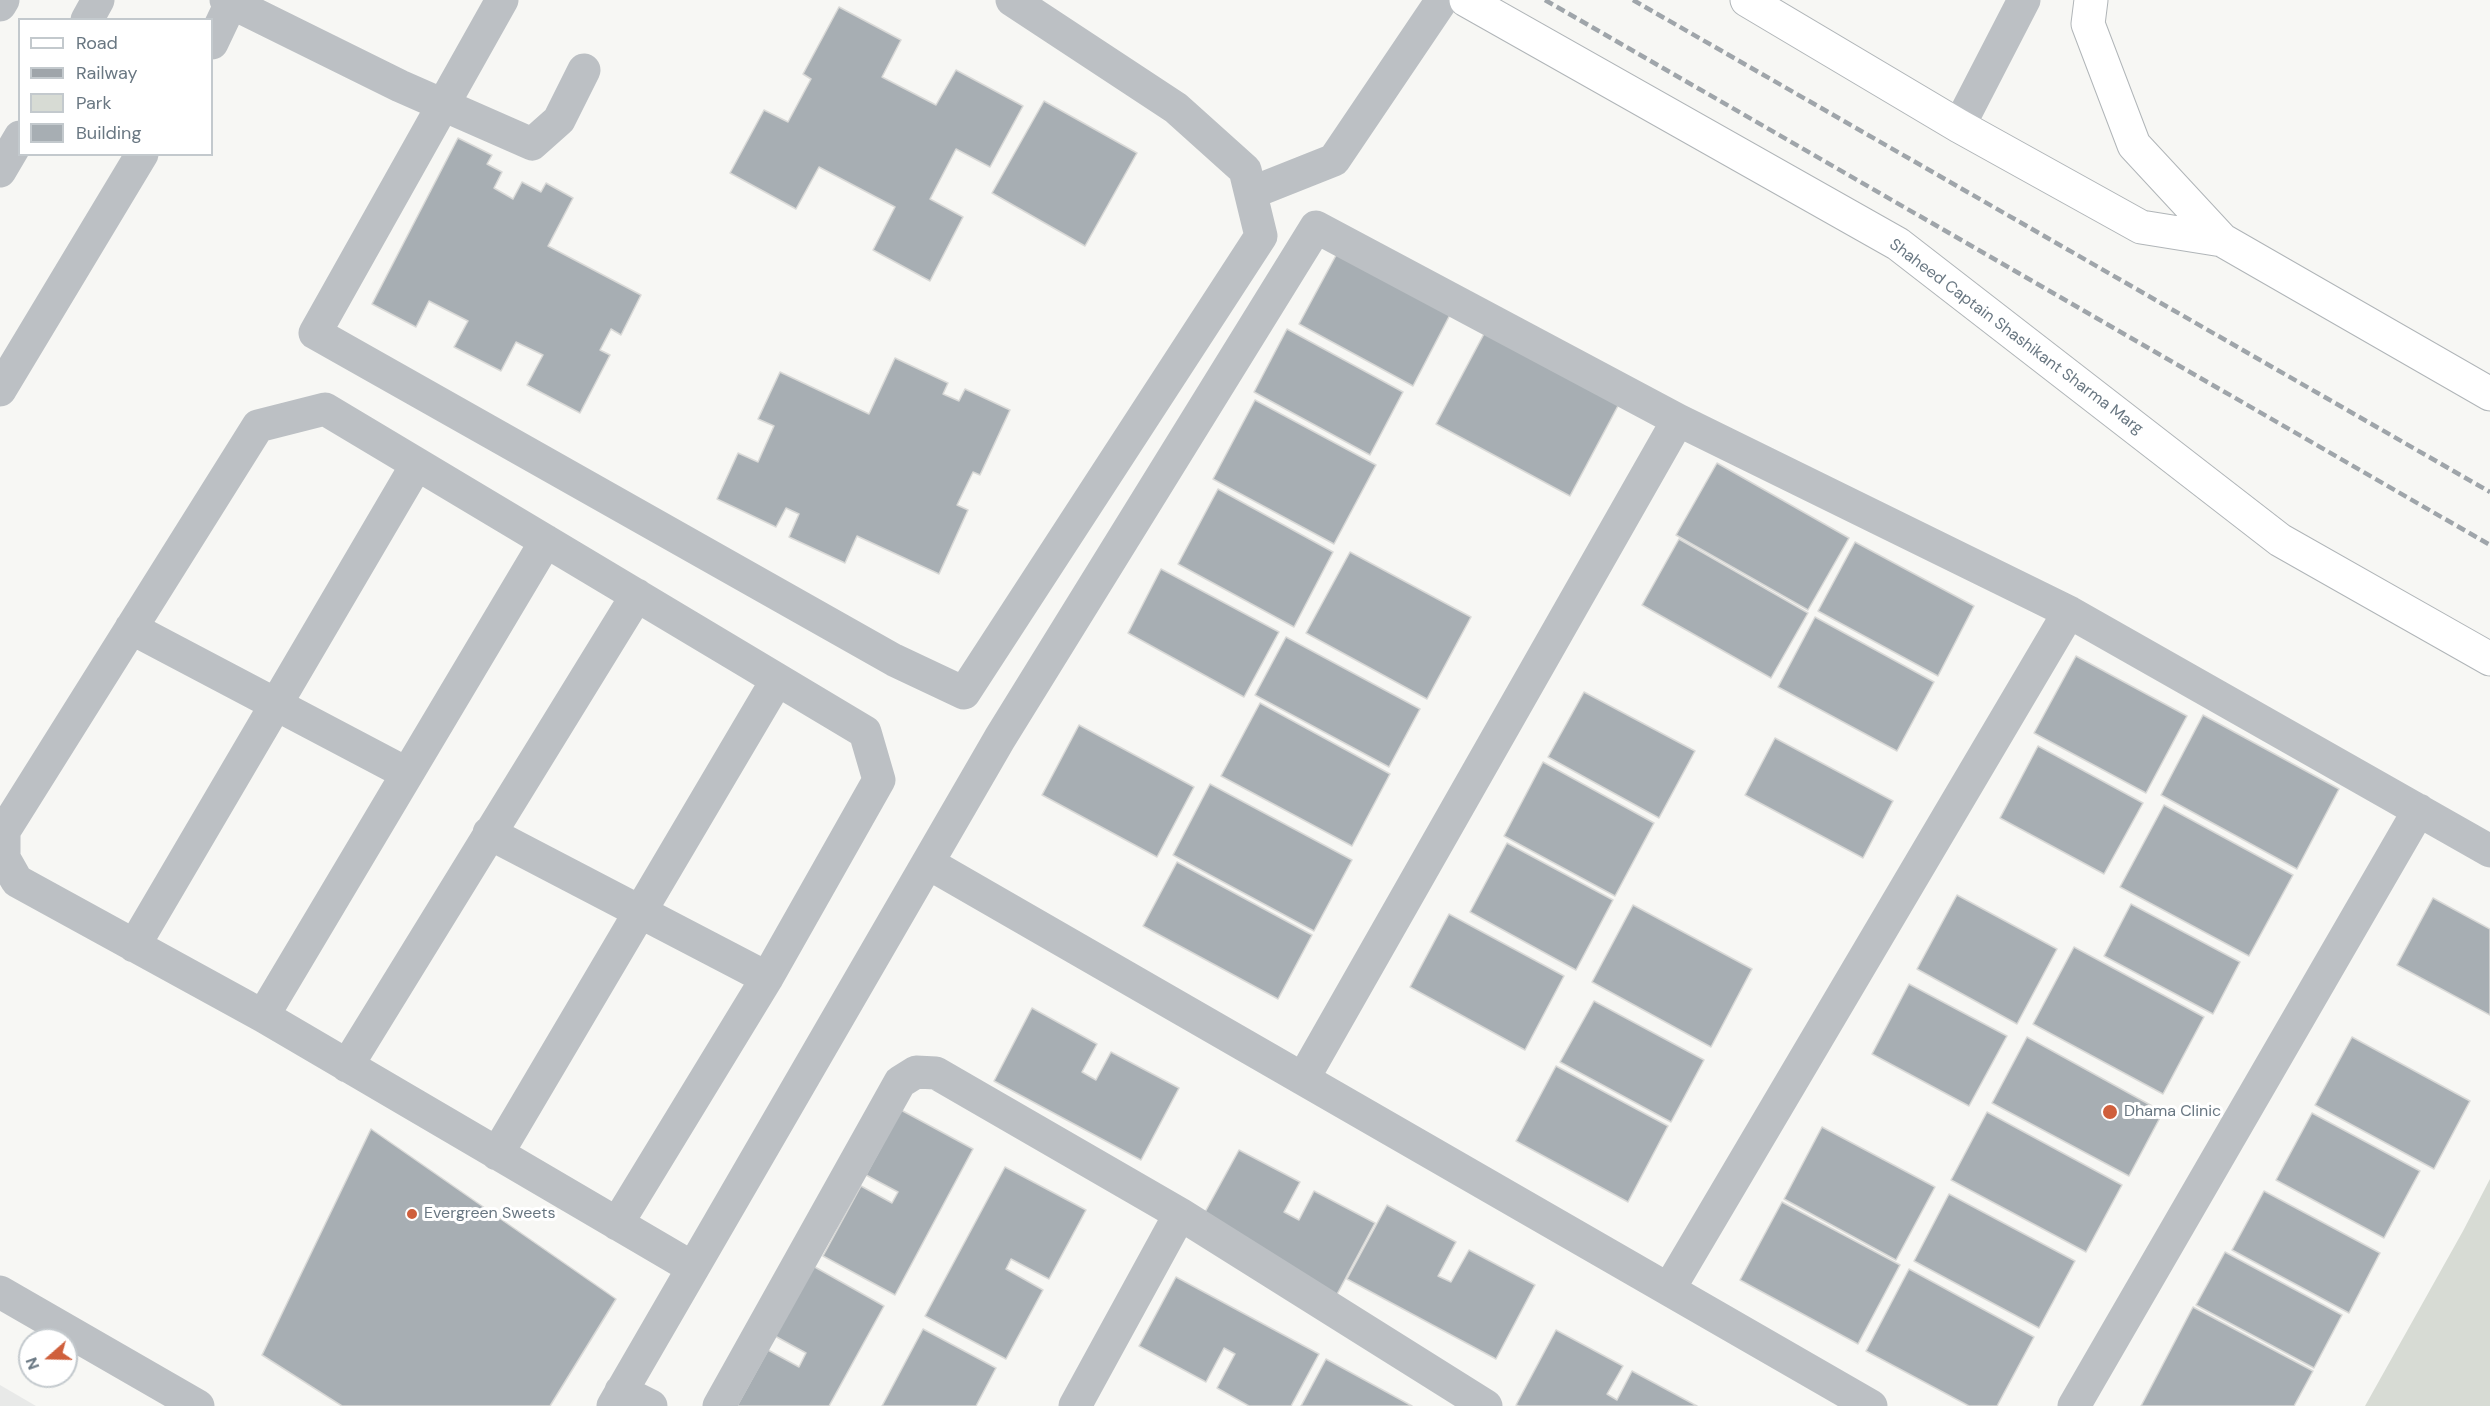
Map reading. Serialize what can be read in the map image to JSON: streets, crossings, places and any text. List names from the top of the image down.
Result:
{
  "streets": {
    "main road": ["Shaheed Captain Shashikant Sharma Marg"]
  },
  "places": ["Dhama Clinic", "Evergreen Sweets"],
  "legend": [
    "Road",
    "Railway",
    "Park",
    "Building"
  ],
  "north": "left"
}
